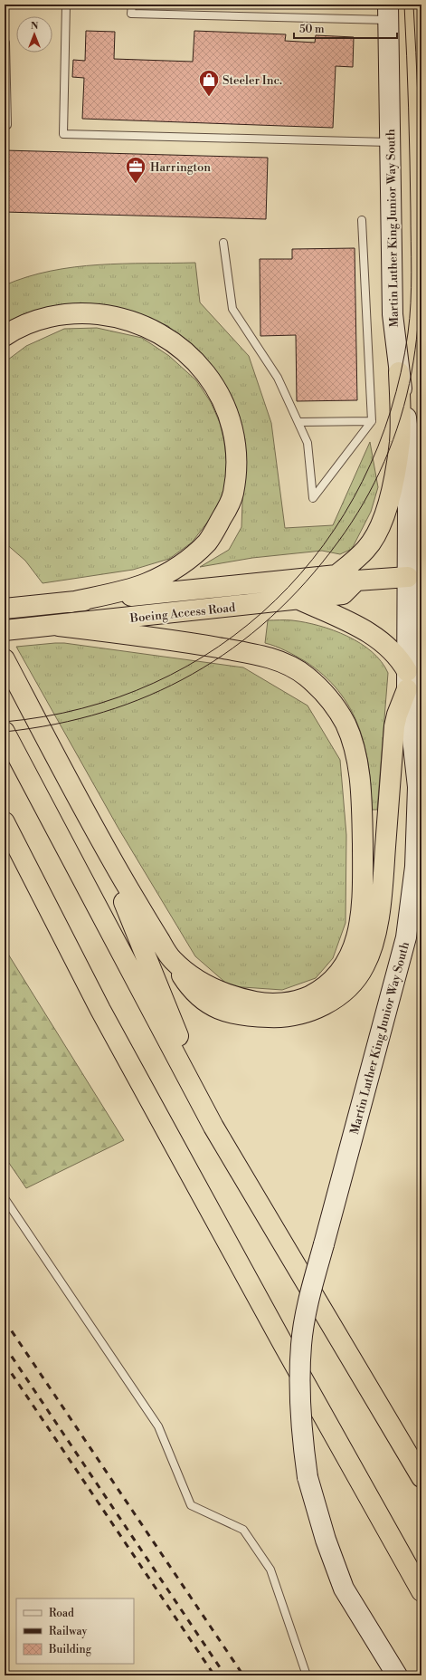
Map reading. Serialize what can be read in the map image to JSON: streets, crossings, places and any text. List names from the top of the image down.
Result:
{
  "streets": {
    "highway": ["Boeing Access Road"],
    "main road": ["Martin Luther King Junior Way South"]
  },
  "crossings": [
    ["Martin Luther King Junior Way South", "Boeing Access Road"]
  ],
  "places": {
    "shop": ["Steeler Inc."],
    "office": ["Harrington"]
  },
  "legend": ["Road", "Railway", "Building"],
  "scale_bar": "50 m",
  "north": "top"
}
